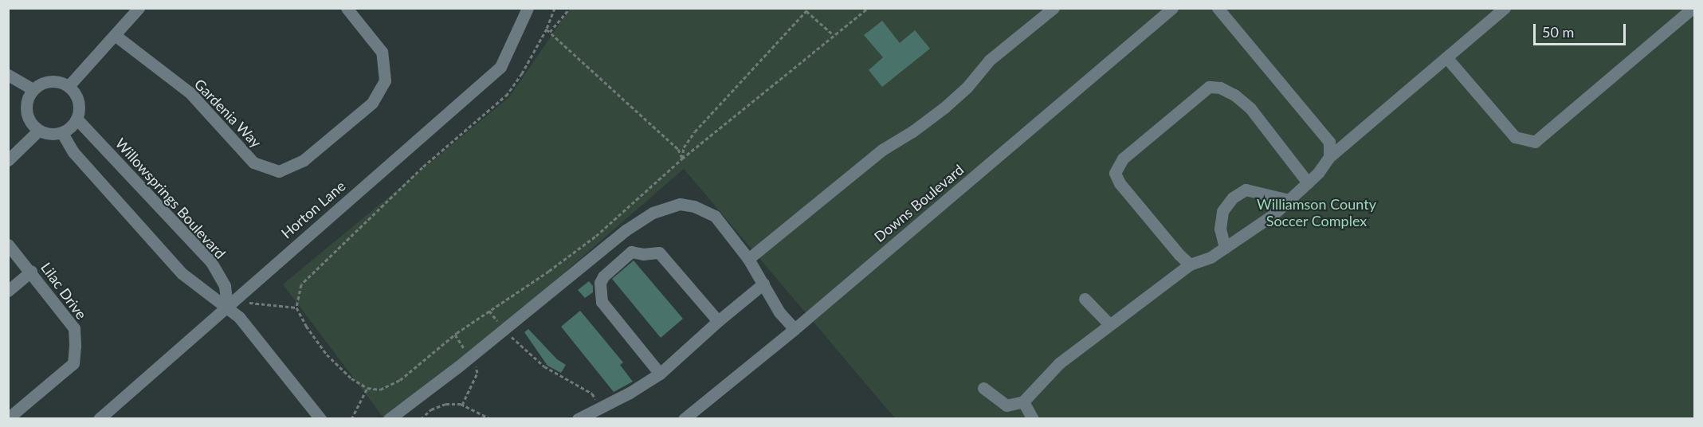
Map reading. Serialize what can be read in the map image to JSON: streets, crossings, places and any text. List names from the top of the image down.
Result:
{
  "streets": {
    "street": [
      "Gardenia Way",
      "Willowsprings Boulevard",
      "Downs Boulevard",
      "Horton Lane",
      "Lilac Drive"
    ]
  },
  "crossings": [
    ["Willowsprings Boulevard", "Horton Lane"]
  ],
  "parks": ["Williamson County Soccer Complex"],
  "scale_bar": "50 m"
}
